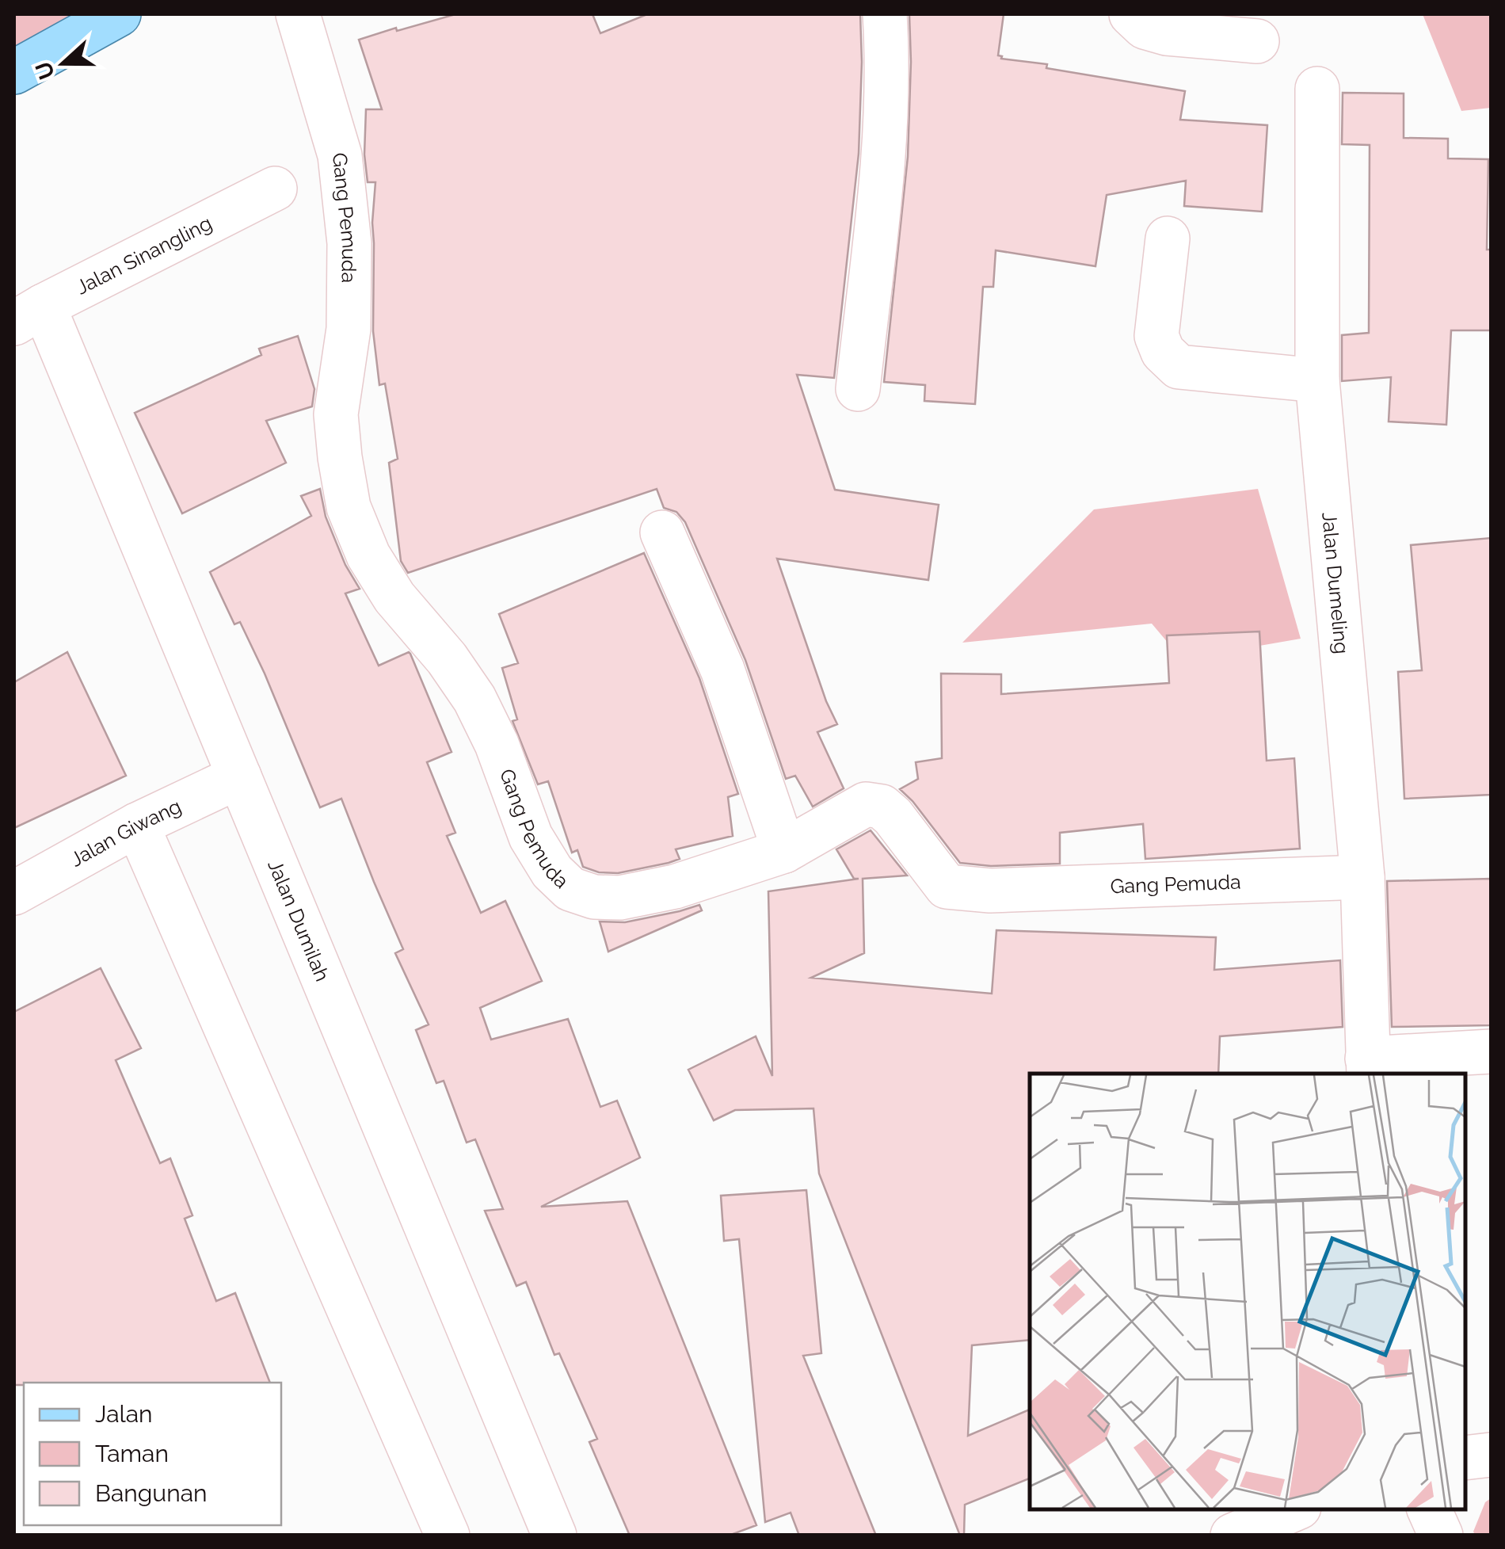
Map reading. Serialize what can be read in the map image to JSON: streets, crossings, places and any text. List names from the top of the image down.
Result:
{
  "streets": {
    "street": [
      "Gang Pemuda",
      "Jalan Sinangling",
      "Jalan Dumeling",
      "Jalan Giwang",
      "Jalan Dumilah"
    ]
  },
  "crossings": [
    ["Gang Pemuda", "Jalan Dumeling"],
    ["Jalan Sinangling", "Jalan Dumilah"],
    ["Jalan Giwang", "Jalan Dumilah"]
  ],
  "legend": ["Jalan", "Taman", "Bangunan"],
  "north": "left"
}
